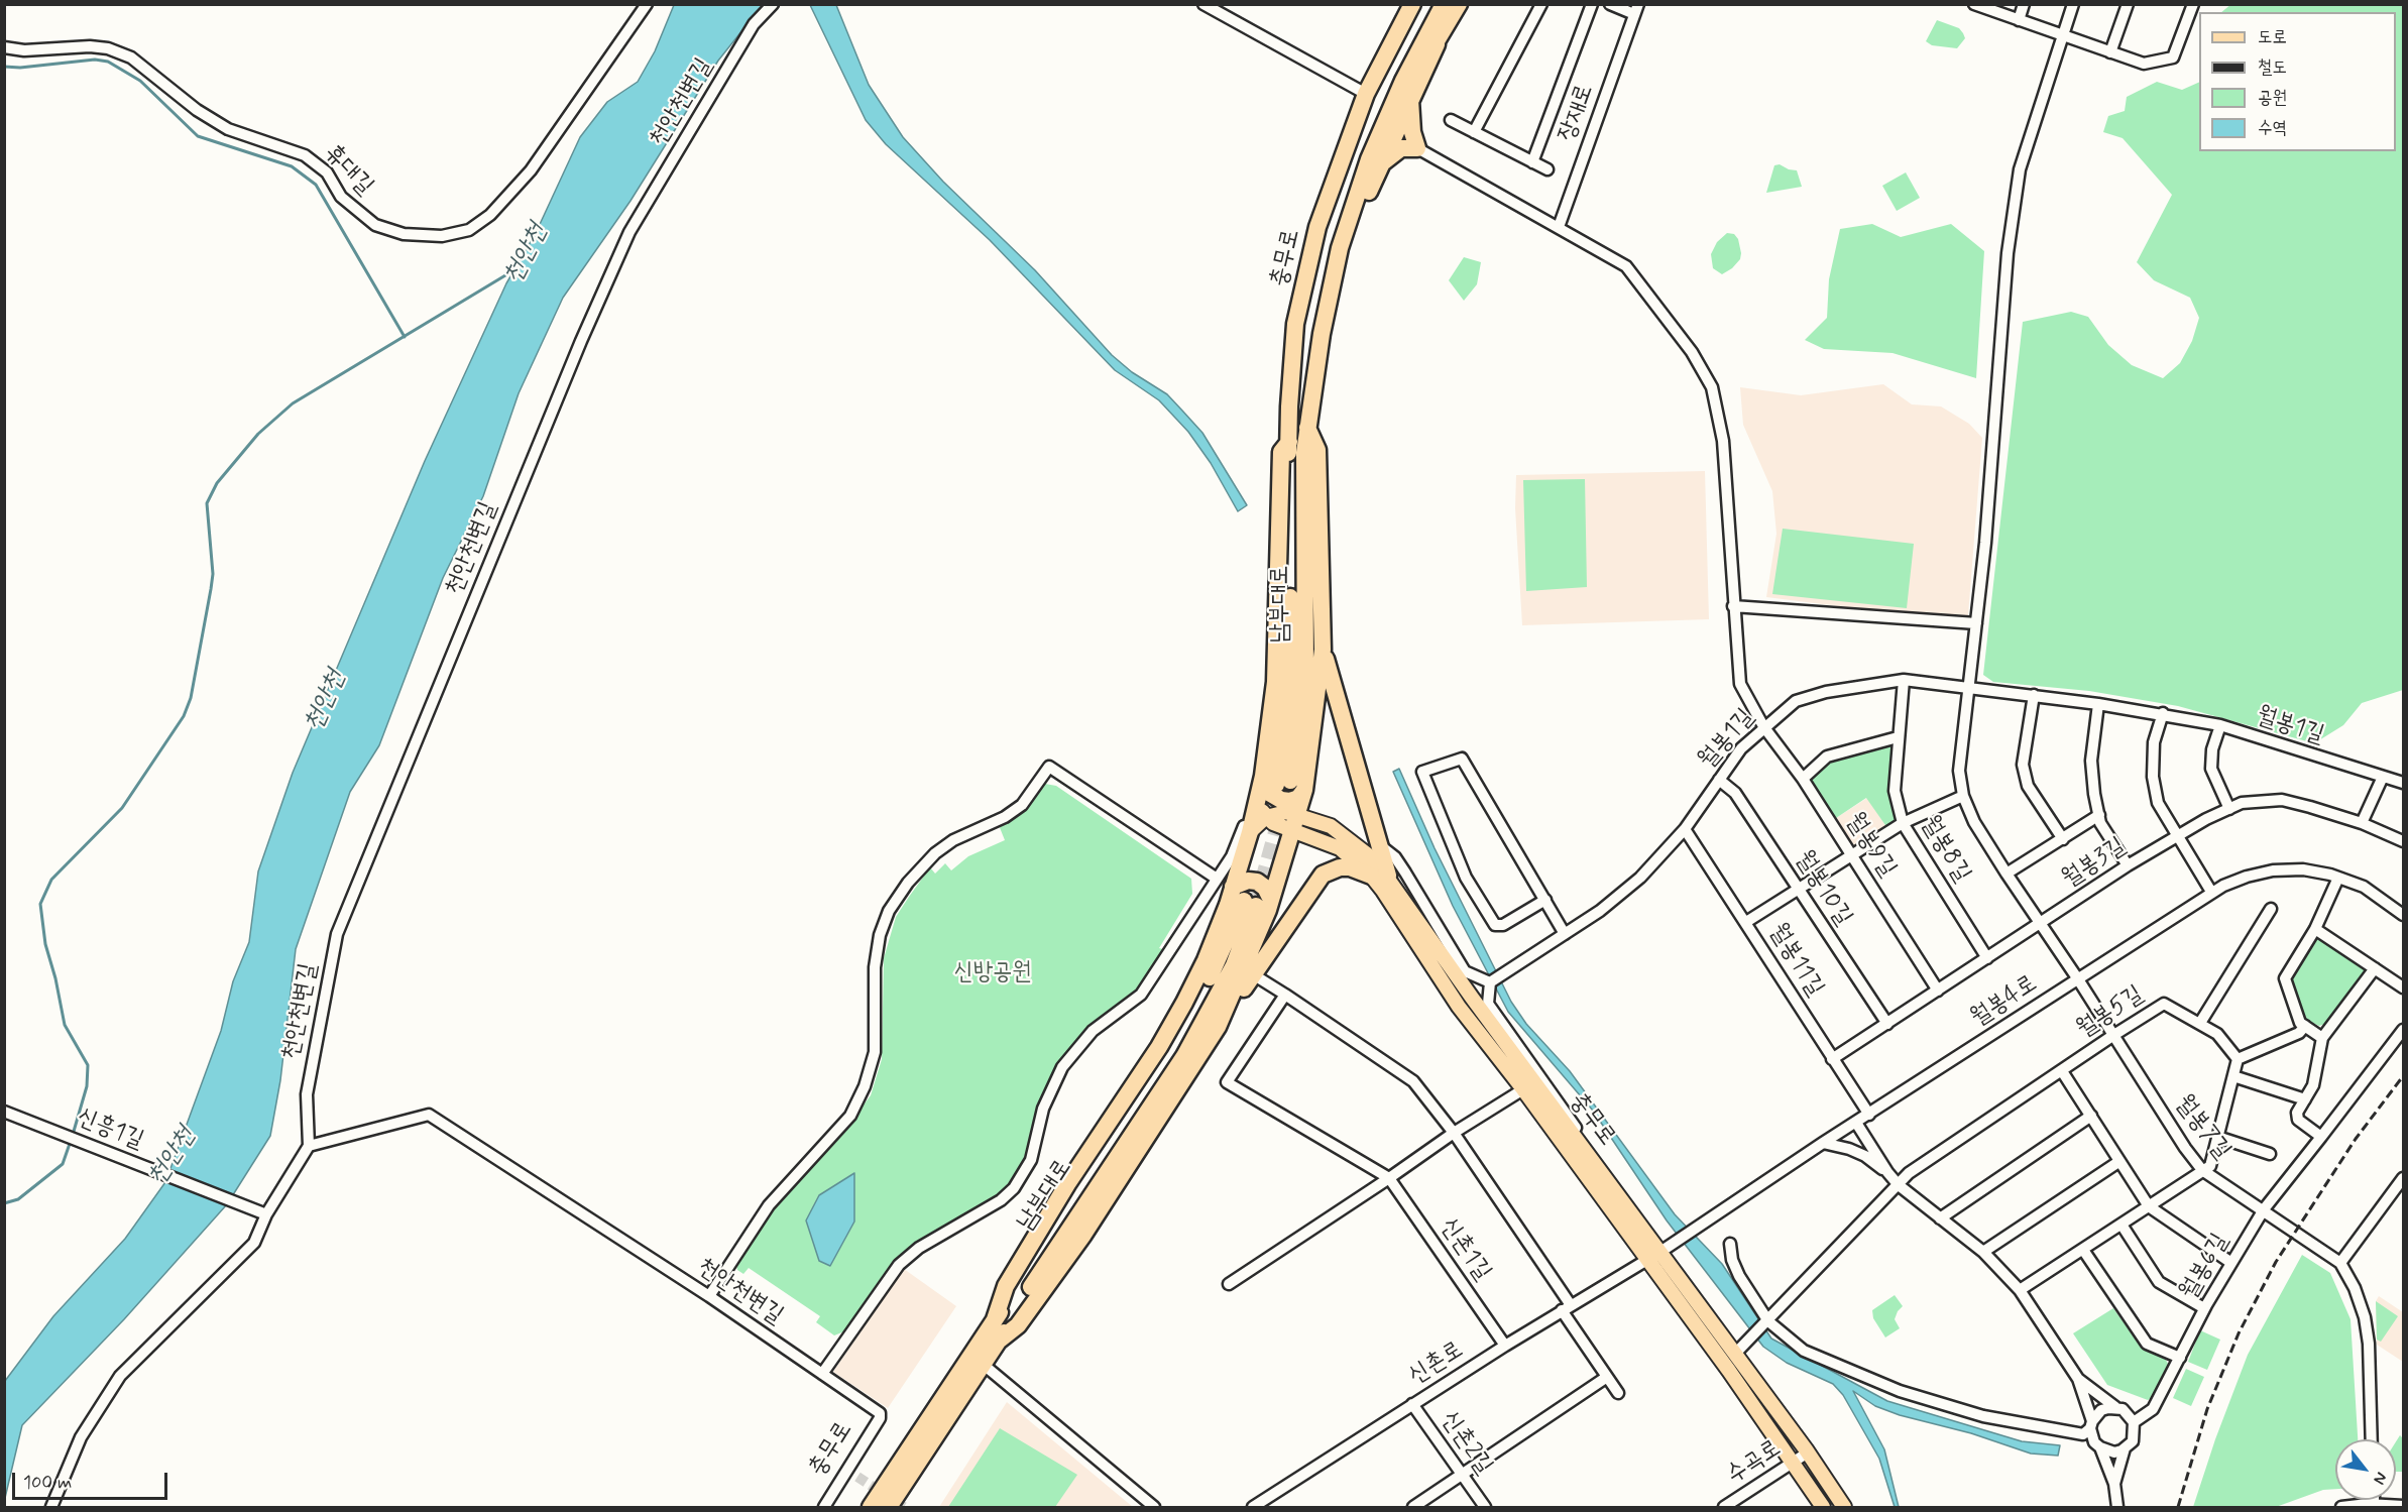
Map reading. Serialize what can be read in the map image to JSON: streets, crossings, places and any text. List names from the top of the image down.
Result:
{
  "streets": {
    "highway": ["충무로", "남부대로"],
    "street": [
      "천안천변길",
      "장재로",
      "휴대길",
      "월봉1길",
      "월봉9길",
      "월봉8길",
      "월봉3길",
      "월봉10길",
      "월봉11길",
      "월봉4로",
      "월봉5길",
      "월봉7길",
      "신흥1길",
      "신촌1길",
      "월봉6길",
      "신촌로",
      "신촌2길",
      "수곡로"
    ]
  },
  "crossings": [
    ["천안천변길", "충무로"],
    ["장재로", "월봉9길"],
    ["충무로", "남부대로"],
    ["충무로", "월봉4로"],
    ["충무로", "월봉5길"],
    ["충무로", "신촌로"],
    ["충무로", "수곡로"],
    ["월봉1길", "월봉9길"],
    ["월봉1길", "월봉8길"],
    ["월봉1길", "월봉10길"],
    ["월봉1길", "월봉11길"],
    ["월봉1길", "월봉7길"],
    ["월봉9길", "월봉3길"],
    ["월봉8길", "월봉3길"],
    ["월봉3길", "월봉10길"],
    ["월봉3길", "월봉11길"],
    ["월봉3길", "월봉7길"],
    ["월봉11길", "월봉4로"],
    ["월봉4로", "월봉7길"],
    ["월봉4로", "신촌로"],
    ["월봉5길", "월봉7길"],
    ["월봉7길", "월봉6길"],
    ["신촌1길", "신촌로"],
    ["신촌로", "신촌2길"]
  ],
  "water": ["천안천"],
  "parks": ["신방공원"],
  "legend": [
    "도로",
    "철도",
    "공원",
    "수역"
  ],
  "scale_bar": "100 m",
  "north": "bottom right"
}
